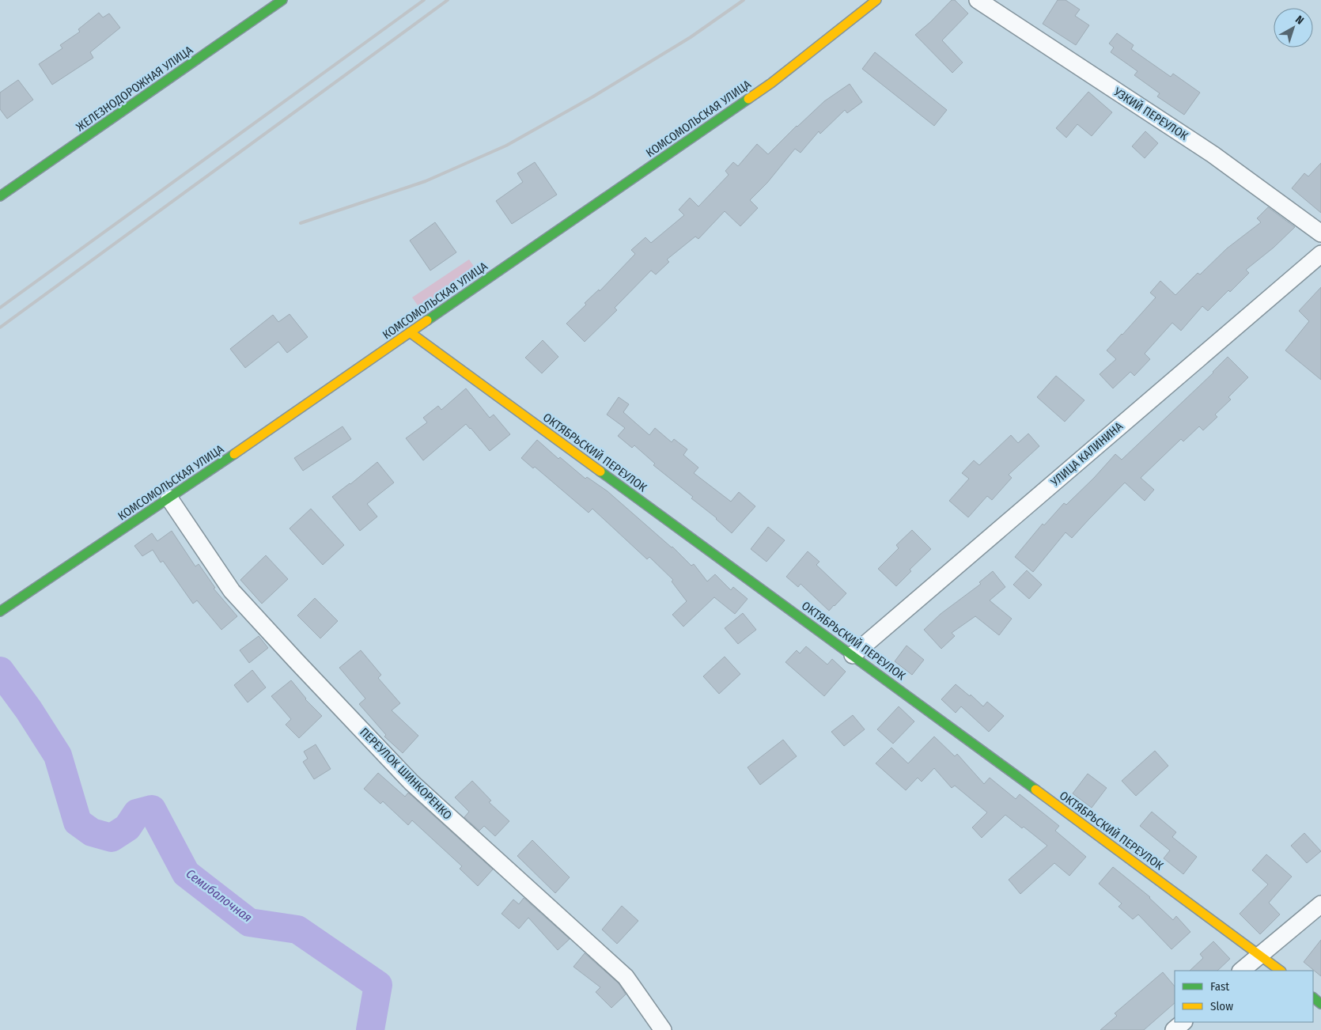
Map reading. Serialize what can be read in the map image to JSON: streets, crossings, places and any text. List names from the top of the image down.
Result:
{
  "streets": {
    "street": [
      "ЖЕЛЕЗНОДОРОЖНАЯ УЛИЦА",
      "УЗКИЙ ПЕРЕУЛОК",
      "КОМСОМОЛЬСКАЯ УЛИЦА",
      "ОКТЯБРЬСКИЙ ПЕРЕУЛОК",
      "УЛИЦА КАЛИНИНА",
      "ПЕРЕУЛОК ШИНКОРЕНКО"
    ]
  },
  "crossings": [
    ["КОМСОМОЛЬСКАЯ УЛИЦА", "ОКТЯБРЬСКИЙ ПЕРЕУЛОК"],
    ["КОМСОМОЛЬСКАЯ УЛИЦА", "ПЕРЕУЛОК ШИНКОРЕНКО"],
    ["ОКТЯБРЬСКИЙ ПЕРЕУЛОК", "УЛИЦА КАЛИНИНА"]
  ],
  "water": ["Семибалочная"],
  "legend": ["Fast", "Slow"],
  "north": "top right"
}
